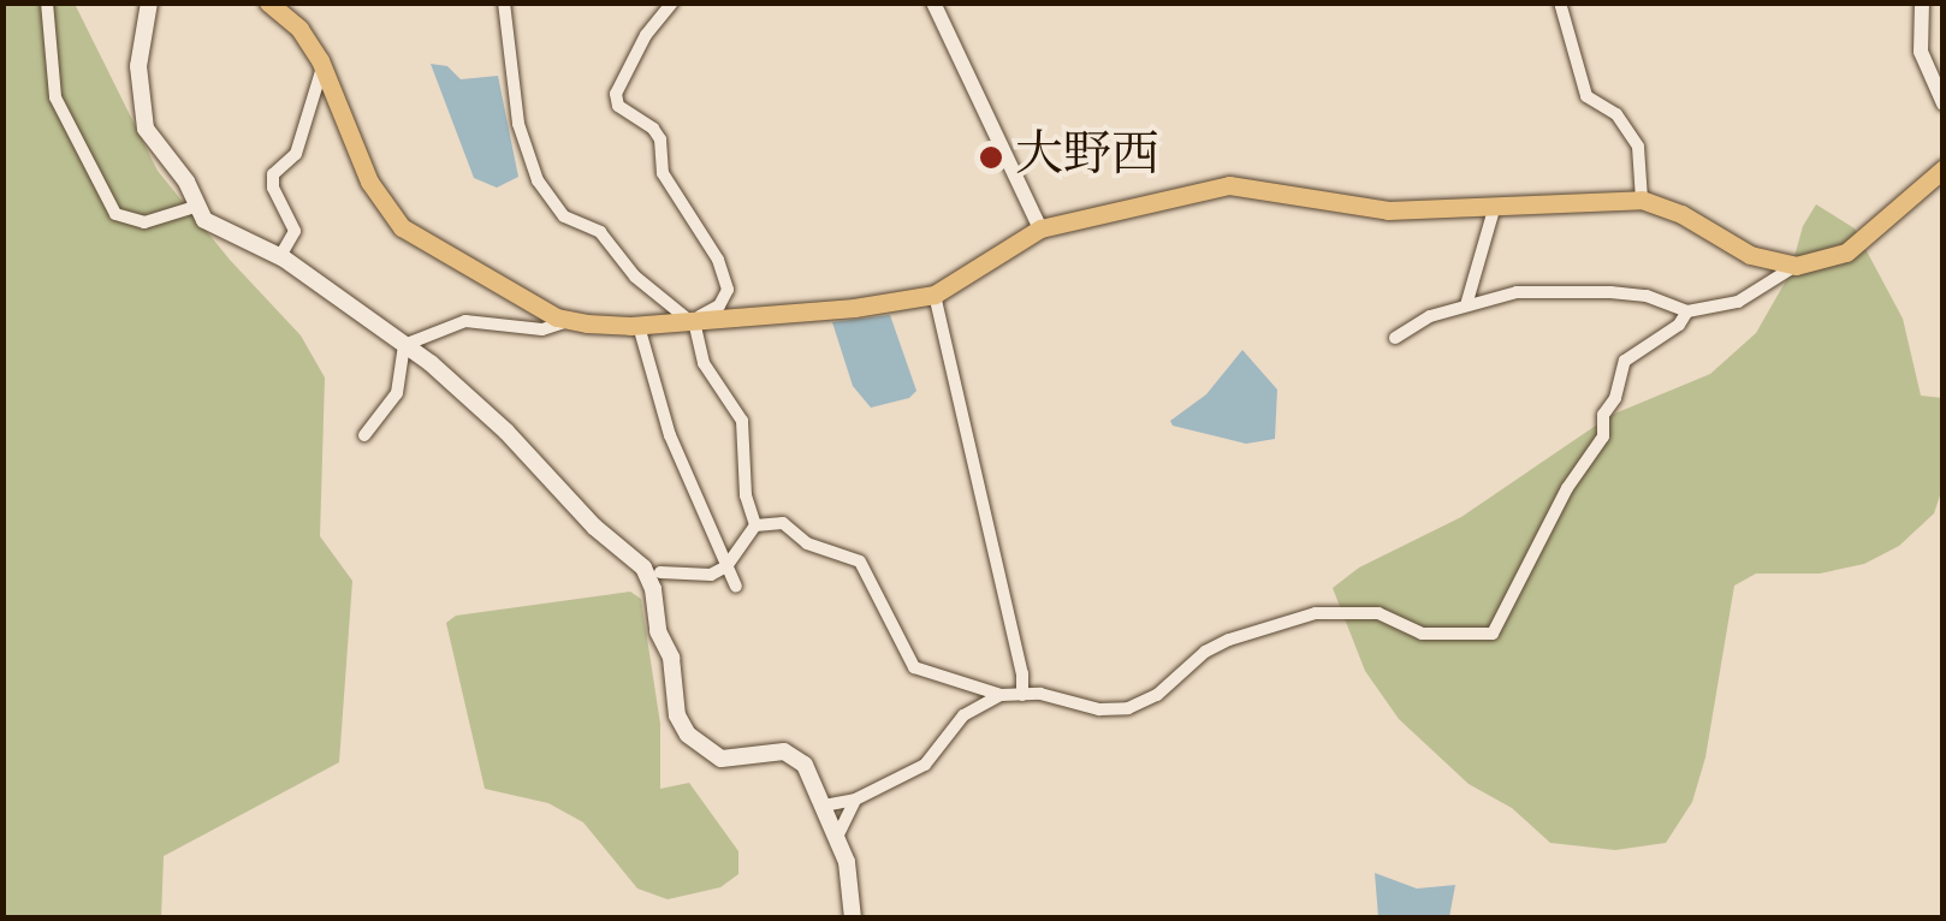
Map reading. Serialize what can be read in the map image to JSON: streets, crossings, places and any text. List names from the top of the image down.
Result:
{
  "places": ["大野西"]
}
